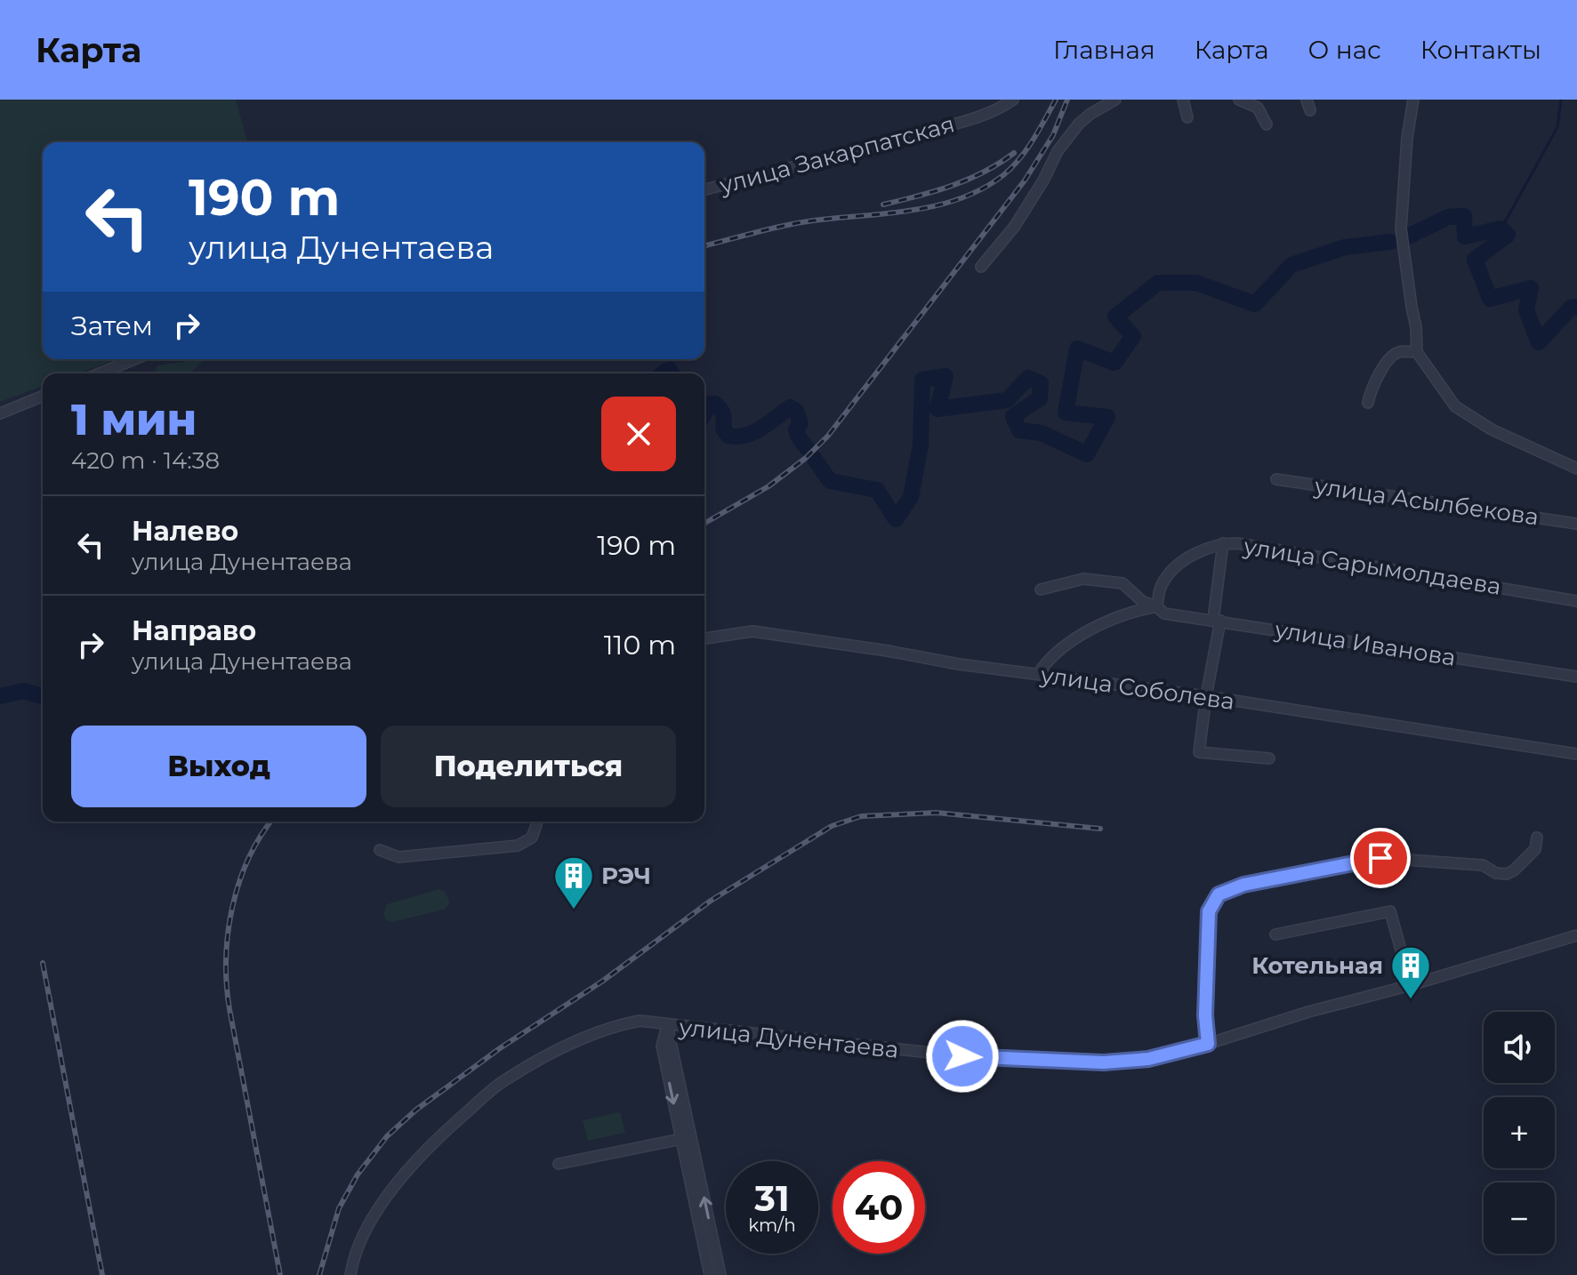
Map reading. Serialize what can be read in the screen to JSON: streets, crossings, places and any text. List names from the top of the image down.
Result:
{
  "streets": {
    "street": [
      "улица Закарпатская",
      "улица Асылбекова",
      "улица Сарымолдаева",
      "улица Иванова",
      "улица Соболева",
      "улица Дунентаева"
    ]
  },
  "crossings": [
    ["улица Сарымолдаева", "улица Иванова"]
  ],
  "places": {
    "building": ["РЭЧ", "Котельная"]
  },
  "page": {
    "header": "Карта",
    "nav": [
      "Главная",
      "Карта",
      "О нас",
      "Контакты"
    ],
    "turn": ["190 m", "улица Дунентаева"],
    "then": "Затем",
    "heading": ["1 мин", "420 m · 14:38"],
    "list": [
      {
        "name": "Налево",
        "note": "улица Дунентаева",
        "value": "190 m"
      },
      {
        "name": "Направо",
        "note": "улица Дунентаева",
        "value": "110 m"
      }
    ],
    "buttons": ["Выход", "Поделиться"],
    "map_buttons": ["+", "−"],
    "speed": "31 km/h",
    "limit": "40"
  }
}
